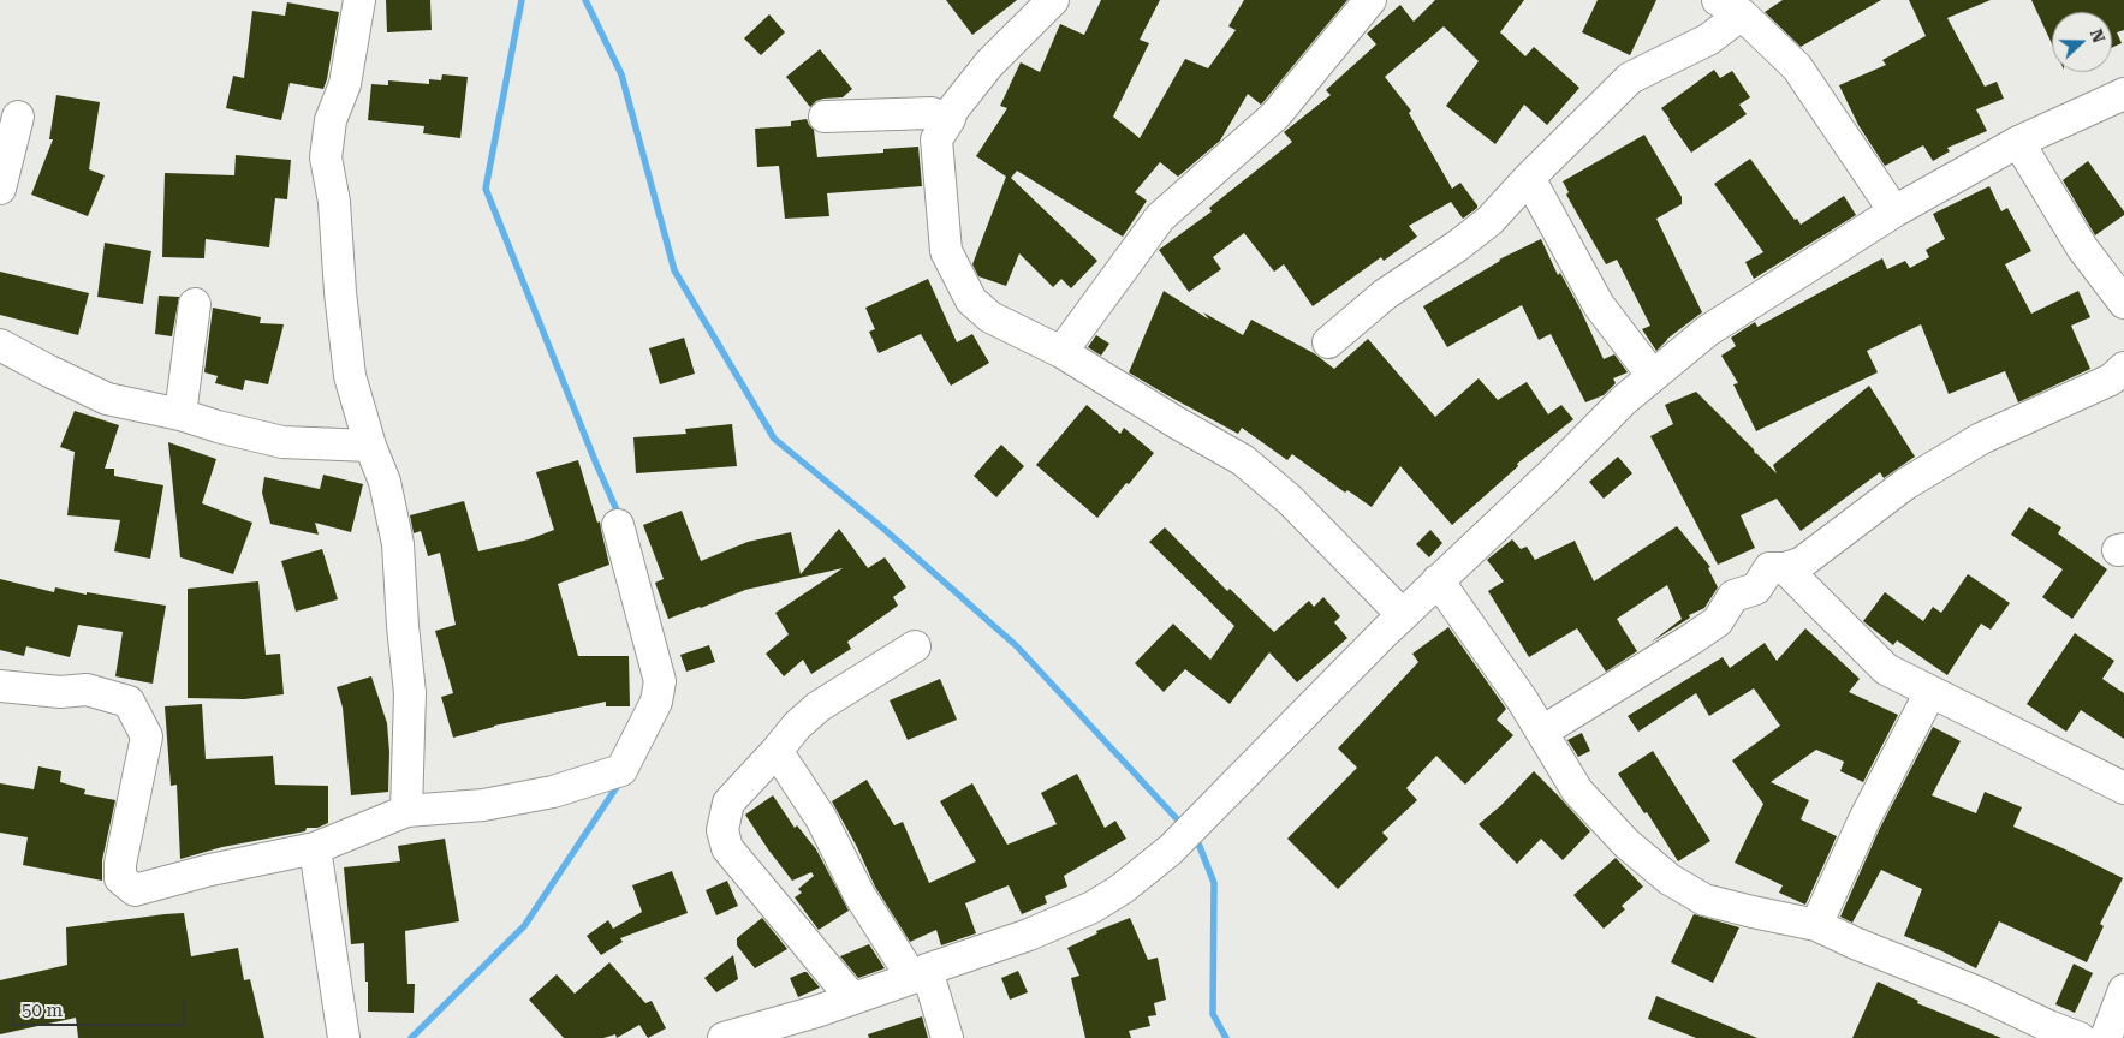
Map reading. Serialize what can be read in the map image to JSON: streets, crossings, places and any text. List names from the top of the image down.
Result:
{
  "scale_bar": "50 m",
  "north": "right"
}
